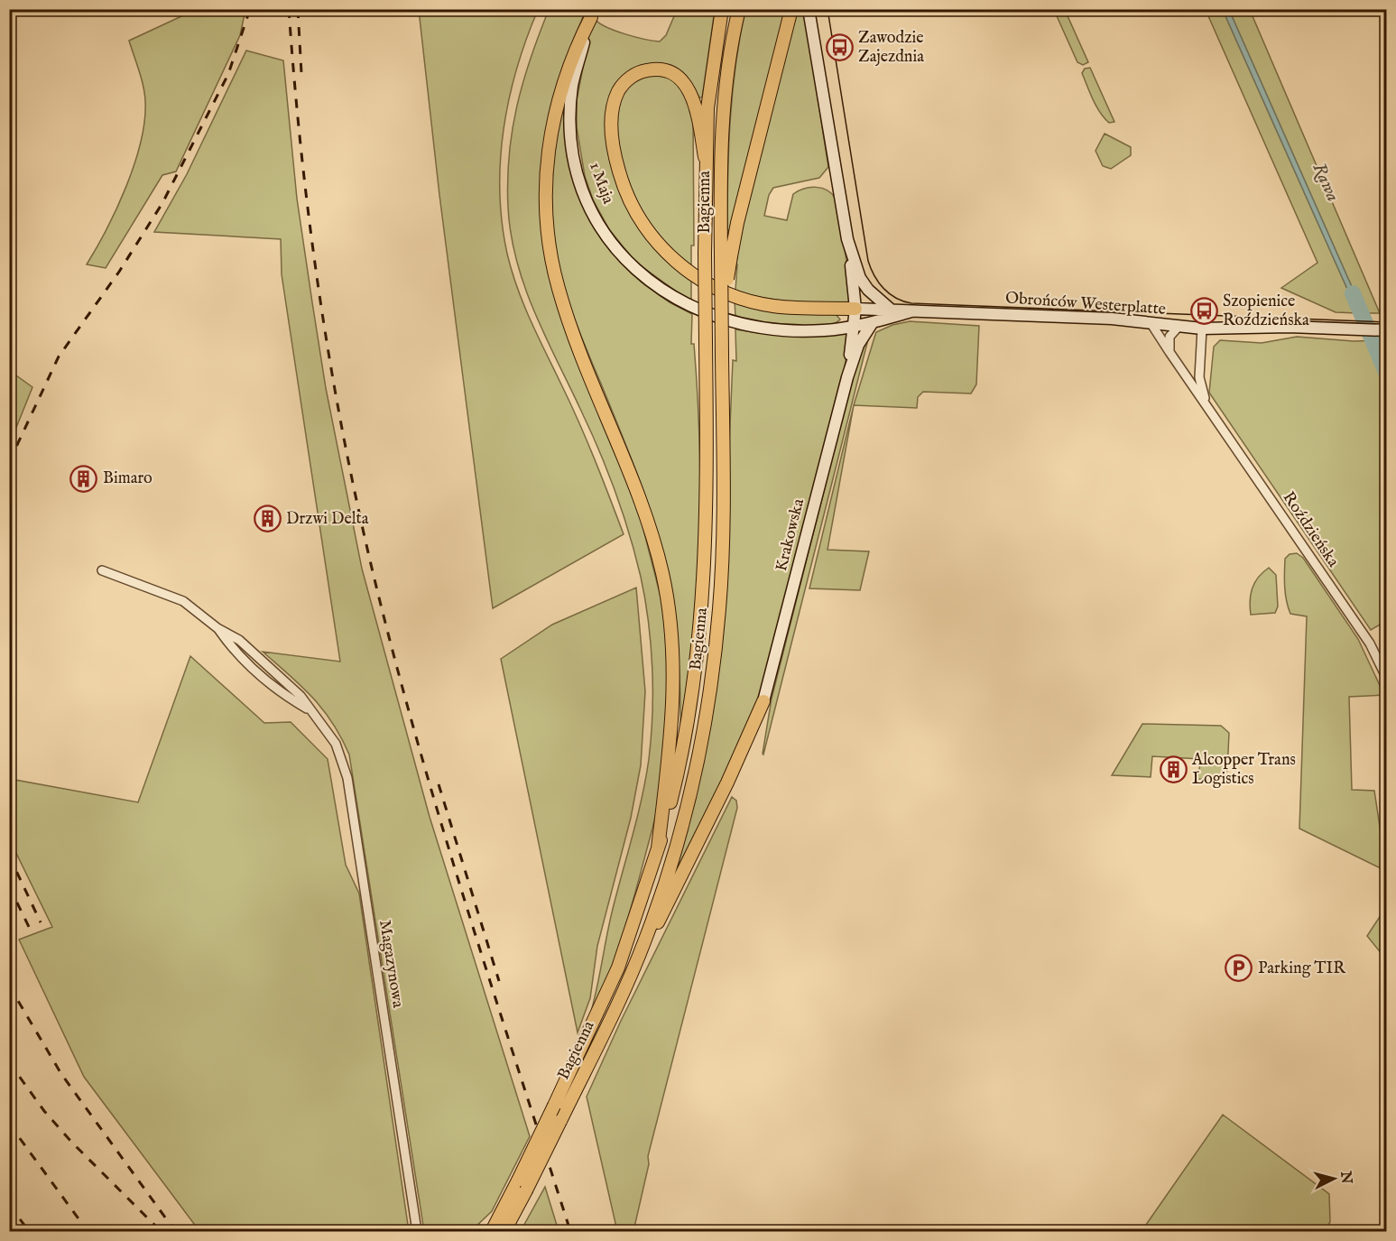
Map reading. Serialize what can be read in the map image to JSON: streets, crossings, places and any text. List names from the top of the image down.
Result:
{
  "streets": {
    "main road": ["Bagienna"],
    "street": [
      "1 Maja",
      "Obrońców Westerplatte",
      "Roździeńska",
      "Krakowska",
      "Magazynowa"
    ]
  },
  "crossings": [
    ["1 Maja", "Obrońców Westerplatte"],
    ["Obrońców Westerplatte", "Roździeńska"],
    ["Obrońców Westerplatte", "Krakowska"]
  ],
  "water": ["Rawa"],
  "places": {
    "bus stop": ["Zawodzie Zajezdnia", "Szopienice Roździeńska"],
    "building": ["Bimaro", "Drzwi Delta", "Alcopper Trans Logistics"],
    "parking": ["Parking TIR"]
  },
  "north": "right"
}
